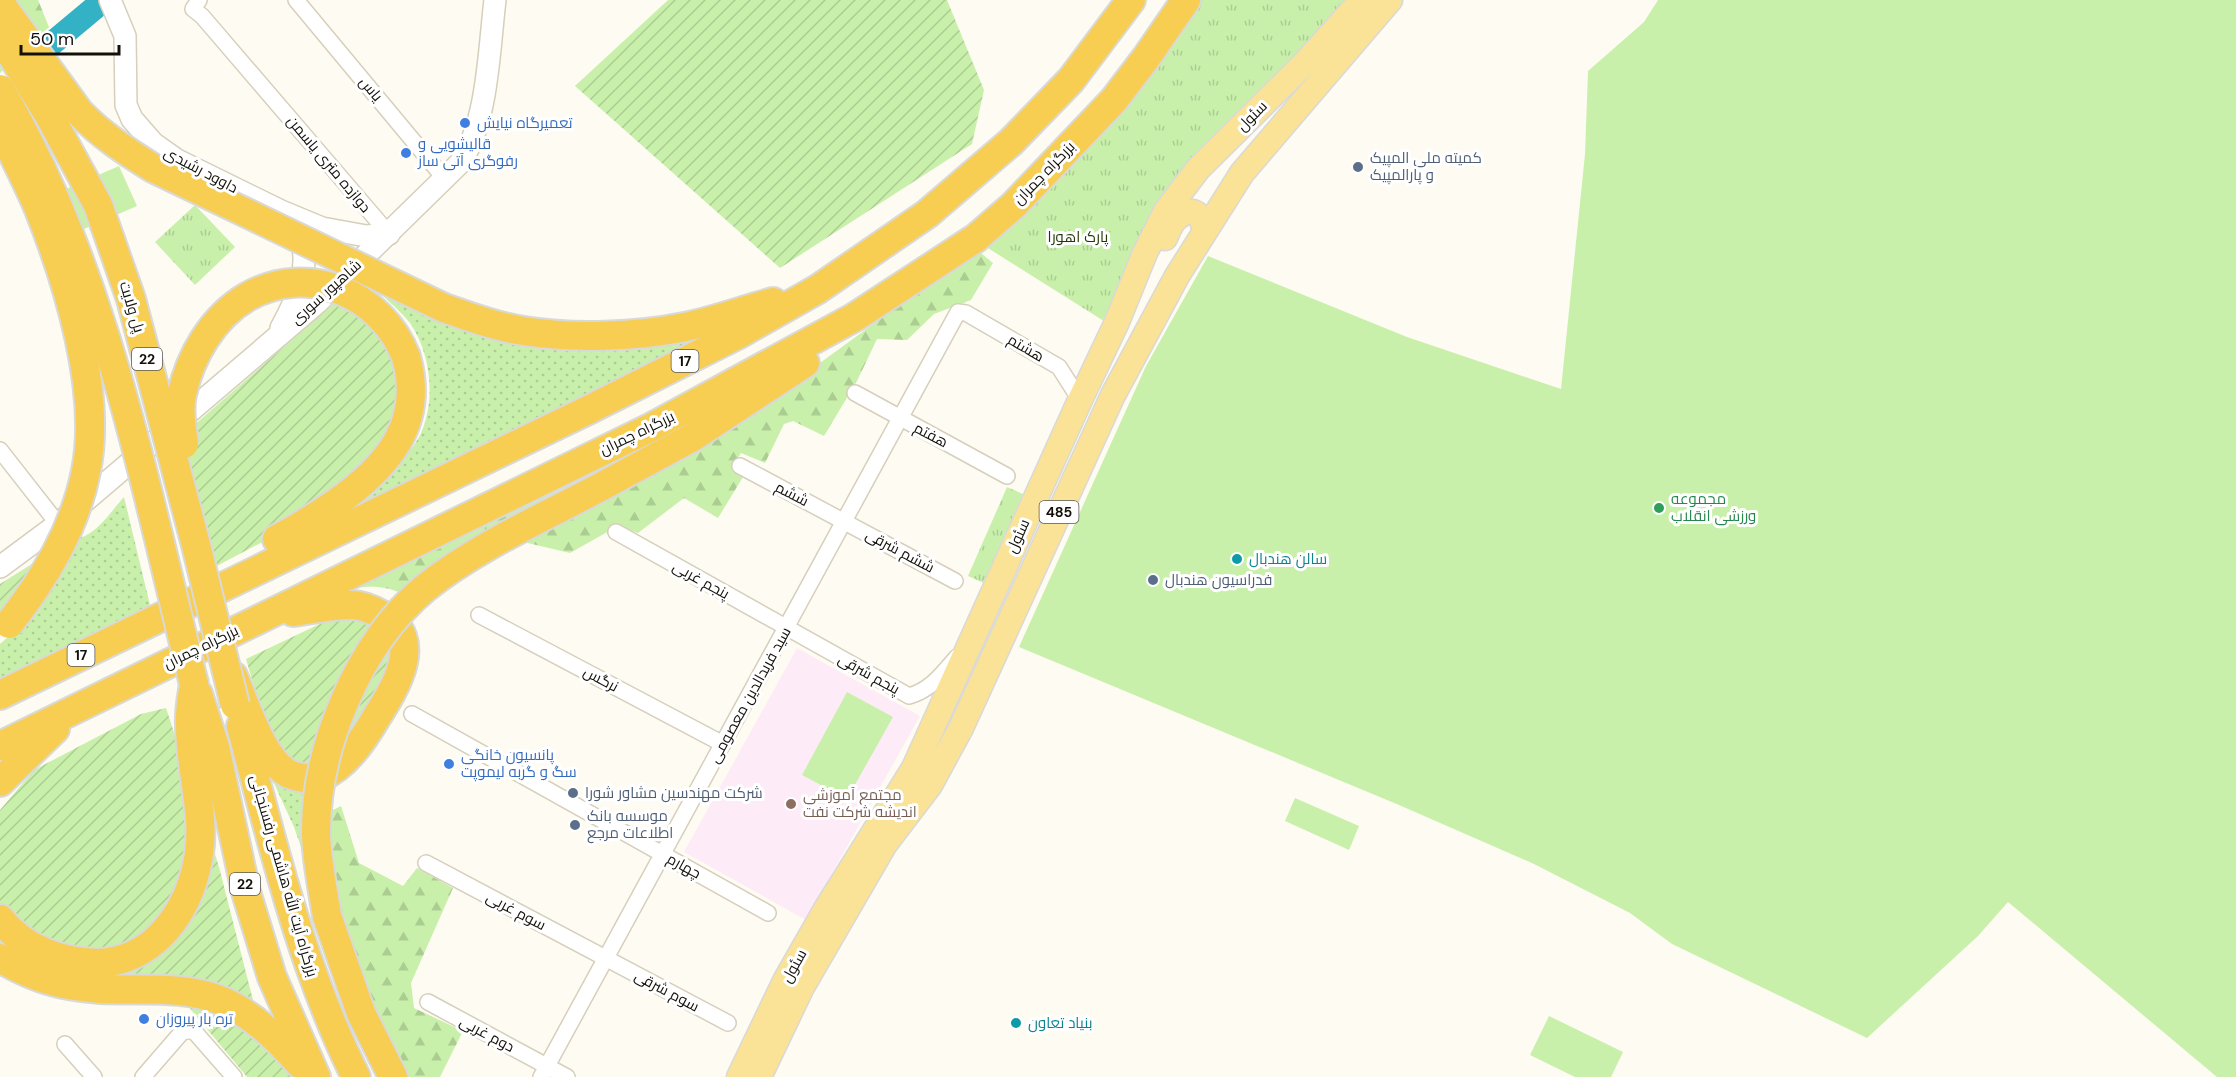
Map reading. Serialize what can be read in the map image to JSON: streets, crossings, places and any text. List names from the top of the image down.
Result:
{
  "streets": {
    "highway": [
      "بزرگراه چمران",
      "پل ولایت",
      "22",
      "17",
      "بزرگراه آیت الله هاشمی رفسنجانی"
    ],
    "main road": ["سئول", "485"],
    "street": [
      "یاس",
      "دوازده متری یاسمن",
      "داوود رشیدی",
      "شاهپور سوری",
      "هشتم",
      "هفتم",
      "ششم",
      "ششم شرقی",
      "پنجم غربی",
      "پنجم شرقی",
      "نرگس",
      "سید فریدالدین معصومی",
      "چهارم",
      "سوم غربی",
      "سوم شرقی",
      "دوم غربی"
    ]
  },
  "crossings": [
    ["یاس", "شاهپور سوری"],
    ["سئول", "هشتم"],
    ["سئول", "پنجم شرقی"],
    ["دوازده متری یاسمن", "داوود رشیدی"],
    ["دوازده متری یاسمن", "شاهپور سوری"],
    ["داوود رشیدی", "شاهپور سوری"],
    ["پل ولایت", "بزرگراه آیت الله هاشمی رفسنجانی"],
    ["هشتم", "سید فریدالدین معصومی"],
    ["هفتم", "سید فریدالدین معصومی"],
    ["ششم", "ششم شرقی"],
    ["ششم", "سید فریدالدین معصومی"],
    ["ششم شرقی", "سید فریدالدین معصومی"],
    ["پنجم غربی", "پنجم شرقی"],
    ["پنجم غربی", "سید فریدالدین معصومی"],
    ["پنجم شرقی", "سید فریدالدین معصومی"],
    ["نرگس", "سید فریدالدین معصومی"],
    ["سید فریدالدین معصومی", "چهارم"],
    ["سید فریدالدین معصومی", "سوم غربی"],
    ["سید فریدالدین معصومی", "سوم شرقی"],
    ["سید فریدالدین معصومی", "دوم غربی"],
    ["سوم غربی", "سوم شرقی"]
  ],
  "parks": ["پارک اهورا"],
  "places": [
    "تعمیرگاه نیایش",
    "قالیشویی و رفوگری آتی ساز",
    "کمیته ملی المپیک و پارالمپیک",
    "مجموعه ورزشی انقلاب",
    "سالن هندبال",
    "فدراسیون هندبال",
    "پانسیون خانگی سگ و گربه لیموپت",
    "شرکت مهندسین مشاور شورا",
    "مجتمع آموزشی اندیشه شرکت نفت",
    "موسسه بانک اطلاعات مرجع",
    "تره بار پیروزان",
    "بنیاد تعاون"
  ],
  "scale_bar": "50 m"
}
